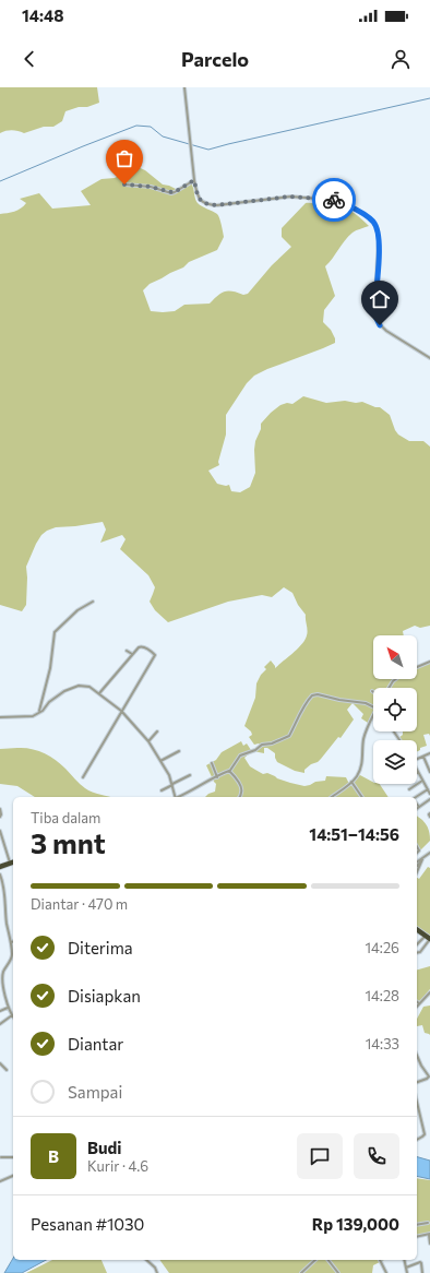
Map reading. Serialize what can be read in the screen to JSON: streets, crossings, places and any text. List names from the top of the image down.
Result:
{
  "north": "top left",
  "page": {
    "status": "14:48",
    "header": "Parcelo",
    "heading": ["3 mnt", "Tiba dalam", "14:51–14:56"],
    "panel": [
      "Budi",
      "Kurir · 4.6",
      "Pesanan #1030",
      "Rp 139,000"
    ],
    "bar": "Diantar · 470 m",
    "list": [
      ["Diterima", "14:26"],
      ["Disiapkan", "14:28"],
      ["Diantar", "14:33"],
      "Sampai"
    ],
    "round": "B"
  }
}
